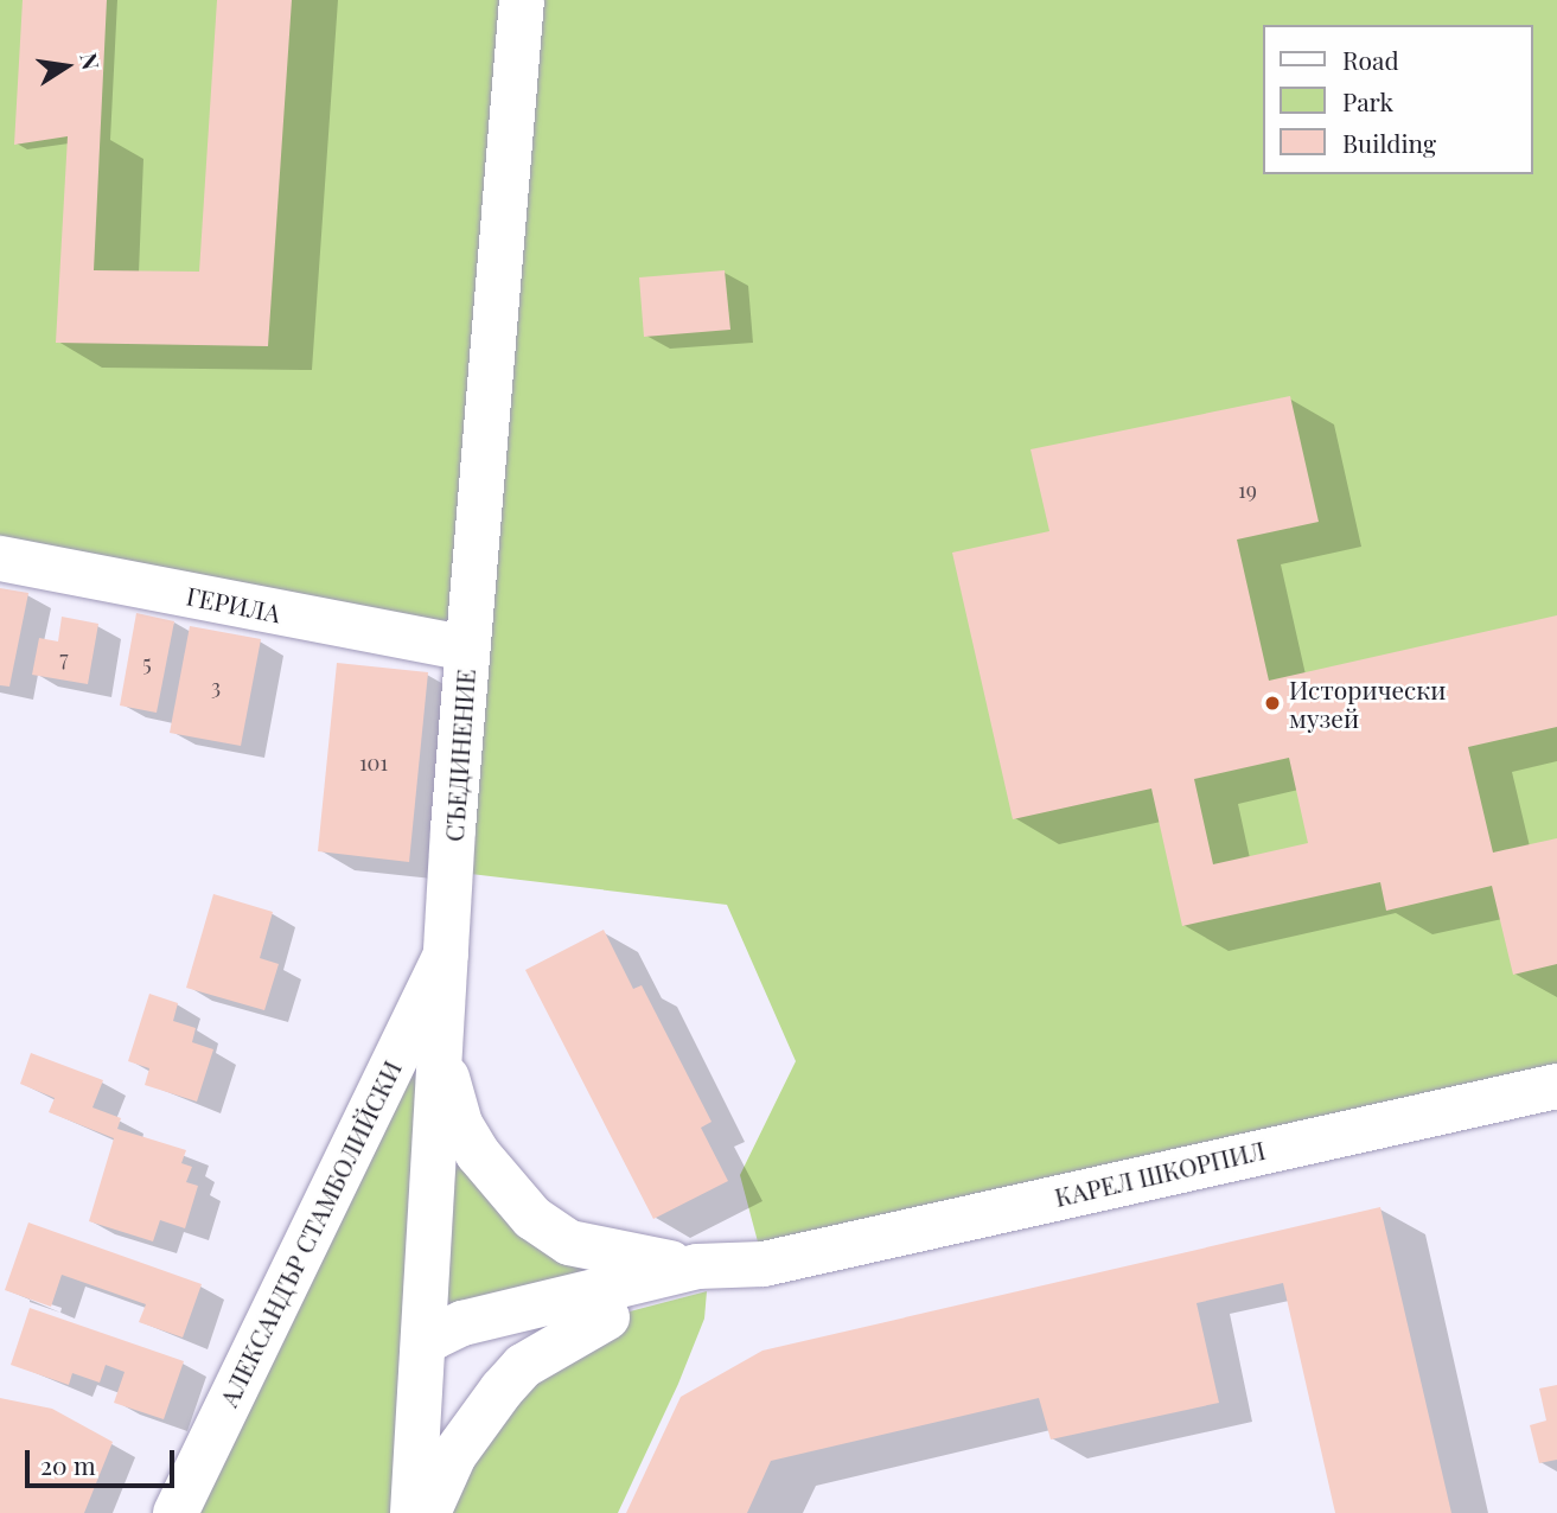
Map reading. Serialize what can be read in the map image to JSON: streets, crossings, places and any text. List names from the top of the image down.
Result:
{
  "streets": {
    "street": [
      "ГЕРИЛА",
      "СЪЕДИНЕНИЕ",
      "КАРЕЛ ШКОРПИЛ",
      "АЛЕКСАНДЪР СТАМБОЛИЙСКИ"
    ]
  },
  "crossings": [
    ["ГЕРИЛА", "СЪЕДИНЕНИЕ"],
    ["СЪЕДИНЕНИЕ", "КАРЕЛ ШКОРПИЛ"],
    ["СЪЕДИНЕНИЕ", "АЛЕКСАНДЪР СТАМБОЛИЙСКИ"]
  ],
  "places": ["Исторически музей"],
  "house_numbers": [
    "19",
    "7",
    "5",
    "3",
    "101"
  ],
  "legend": ["Road", "Park", "Building"],
  "scale_bar": "20 m",
  "north": "right"
}
